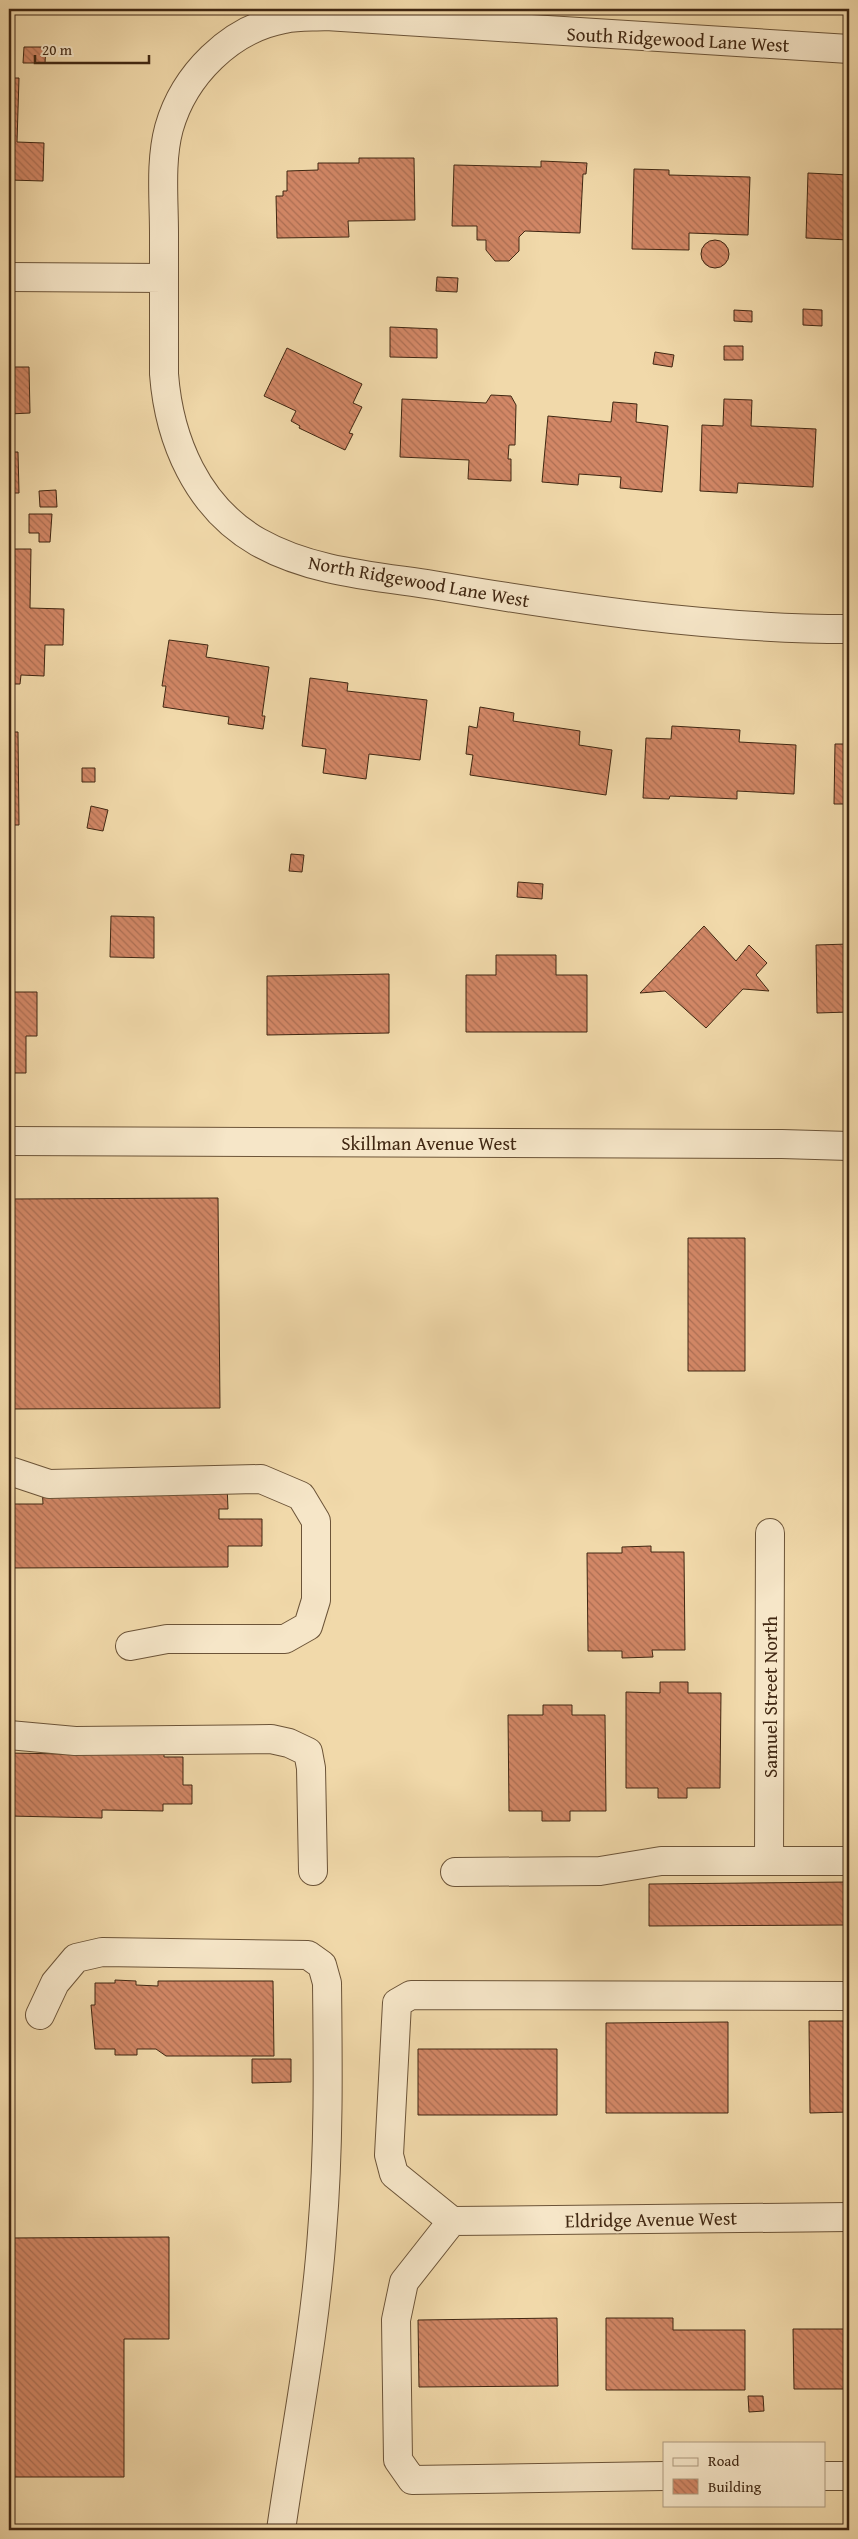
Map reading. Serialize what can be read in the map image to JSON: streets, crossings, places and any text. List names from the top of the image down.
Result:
{
  "streets": {
    "street": [
      "South Ridgewood Lane West",
      "North Ridgewood Lane West",
      "Skillman Avenue West",
      "Samuel Street North",
      "Eldridge Avenue West"
    ]
  },
  "crossings": [
    ["South Ridgewood Lane West", "North Ridgewood Lane West"]
  ],
  "legend": ["Road", "Building"],
  "scale_bar": "20 m"
}
